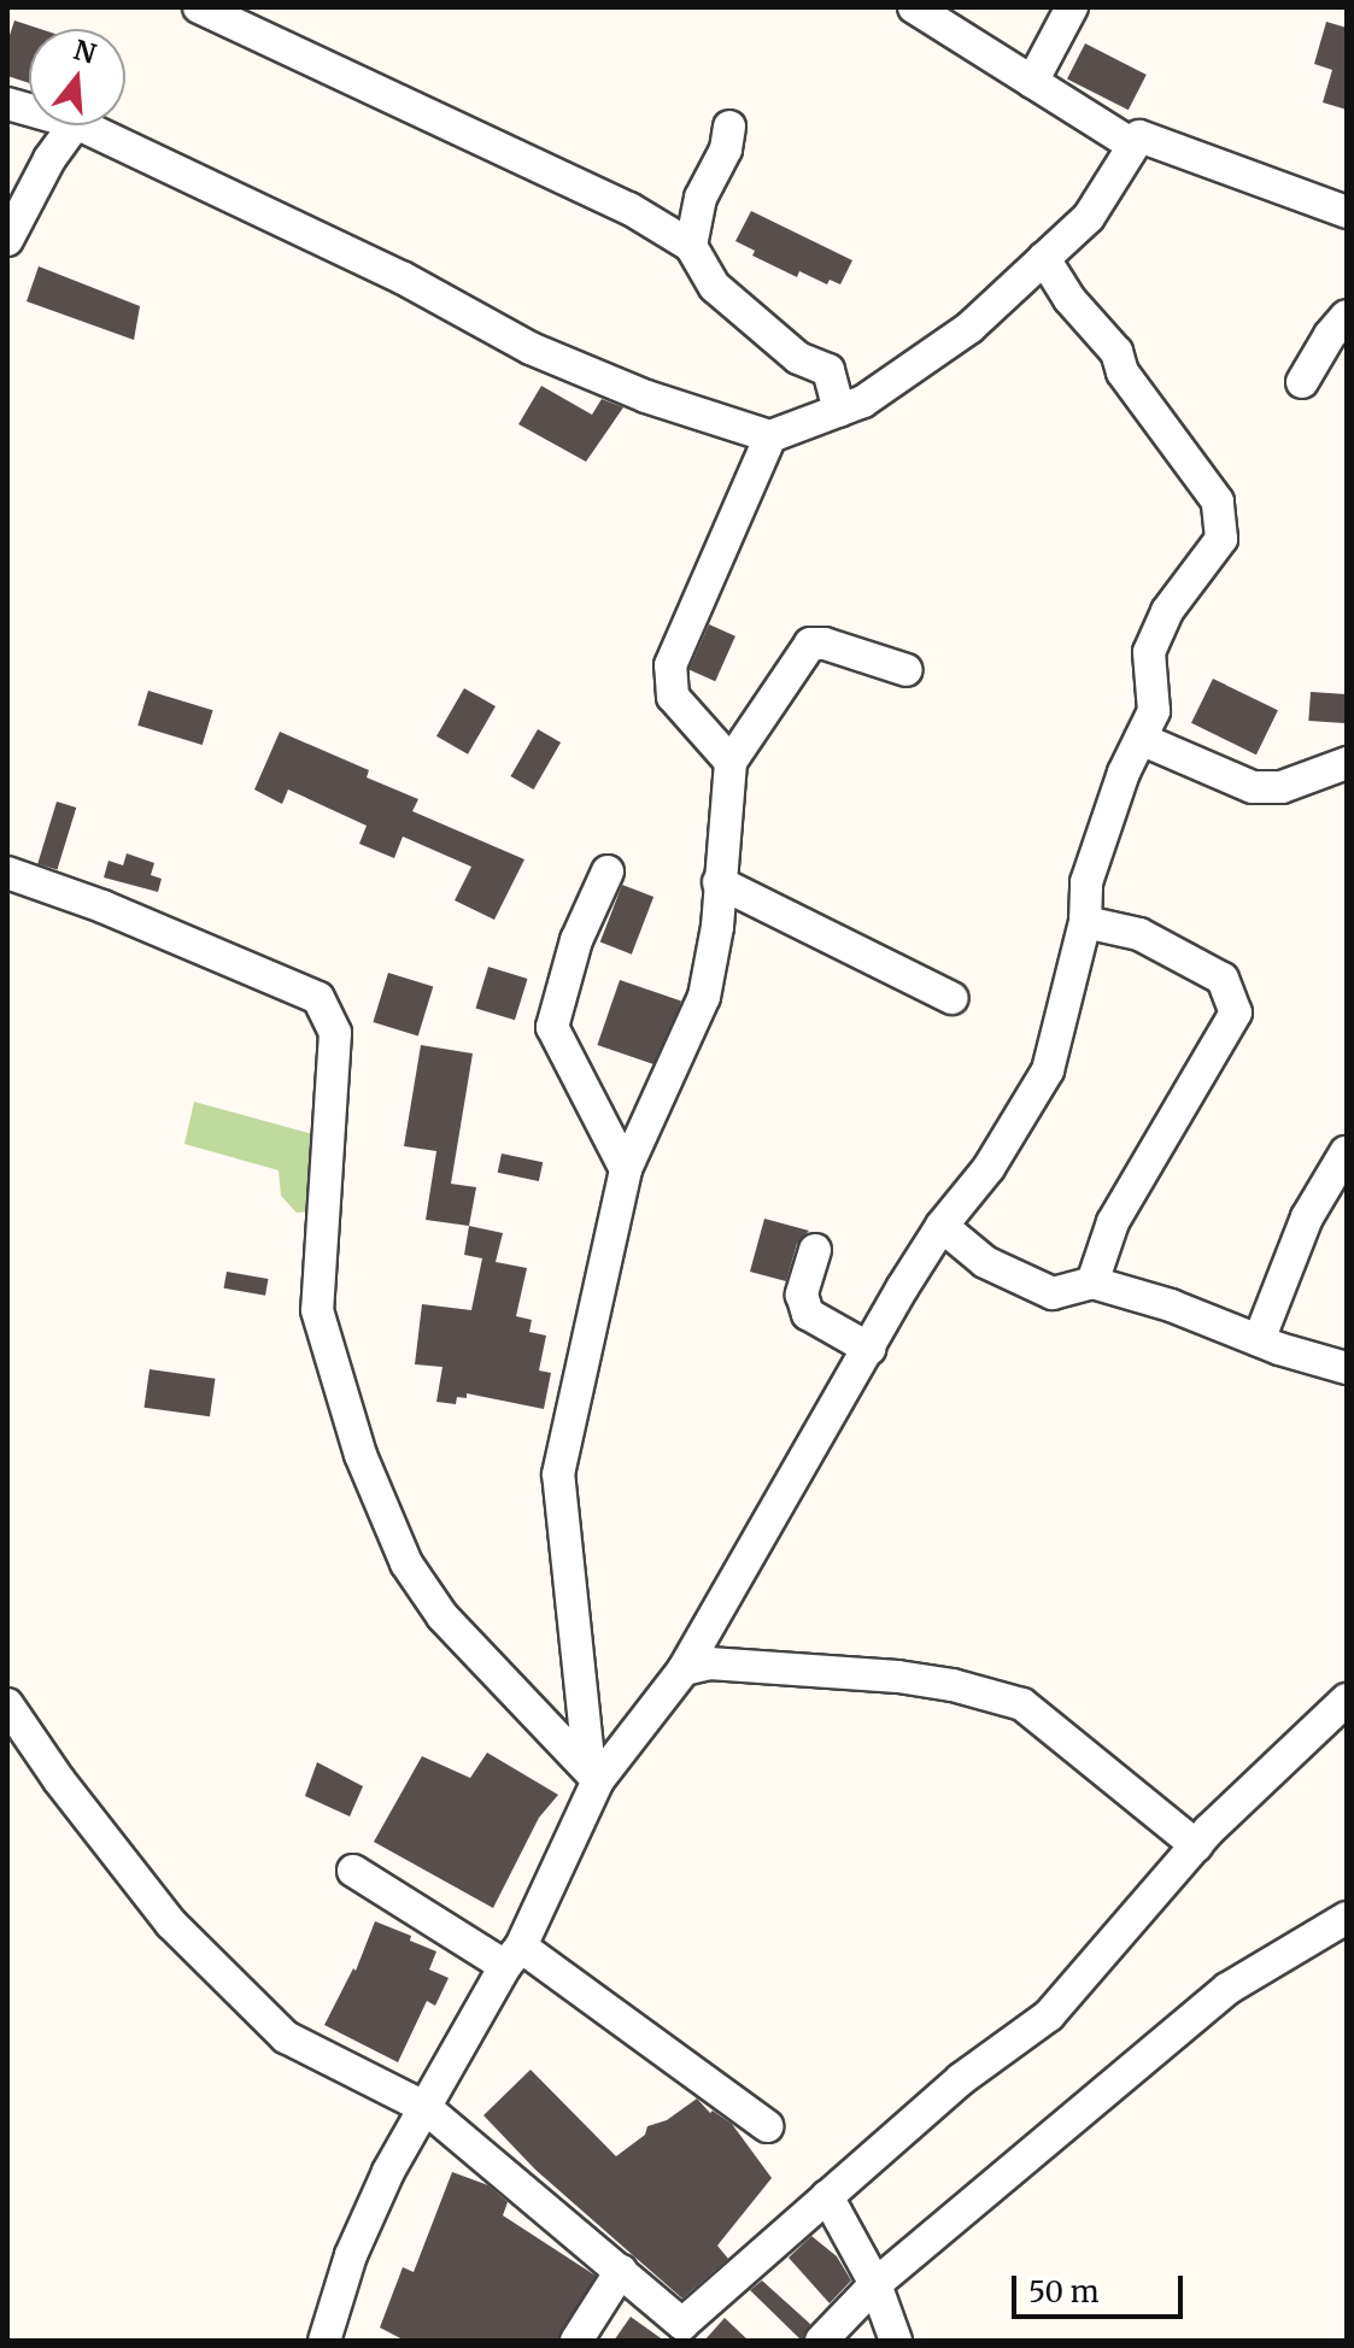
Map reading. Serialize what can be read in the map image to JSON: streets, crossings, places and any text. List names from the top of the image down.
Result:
{
  "scale_bar": "50 m",
  "north": "top"
}
